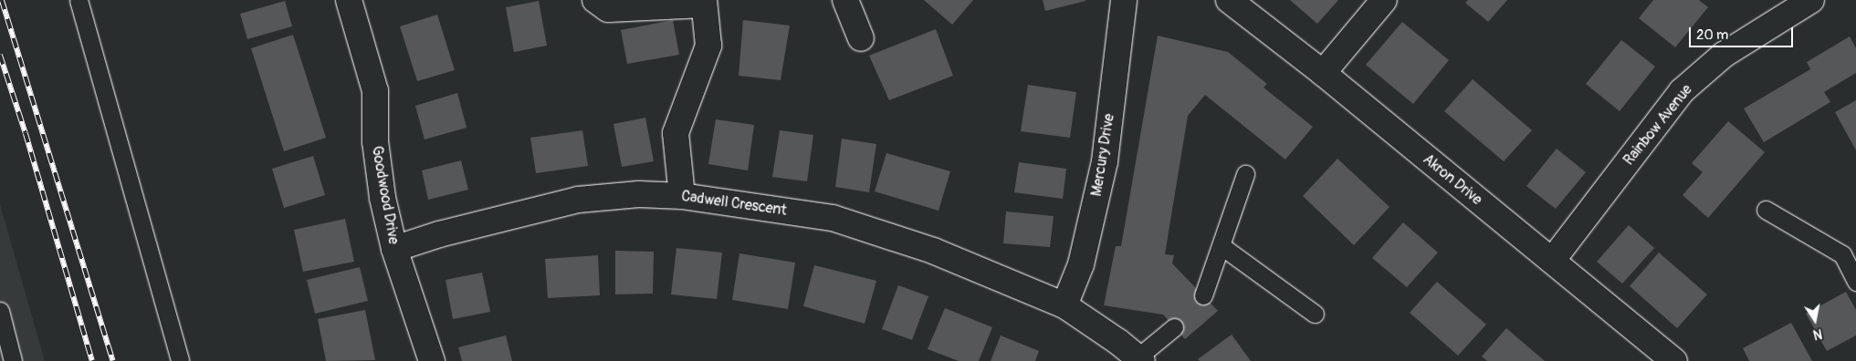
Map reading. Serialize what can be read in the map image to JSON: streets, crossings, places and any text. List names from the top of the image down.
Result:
{
  "streets": {
    "street": [
      "Rainbow Avenue",
      "Mercury Drive",
      "Akron Drive",
      "Goodwood Drive",
      "Cadwell Crescent"
    ]
  },
  "crossings": [
    ["Rainbow Avenue", "Akron Drive"],
    ["Mercury Drive", "Cadwell Crescent"],
    ["Goodwood Drive", "Cadwell Crescent"]
  ],
  "scale_bar": "20 m",
  "north": "bottom"
}
